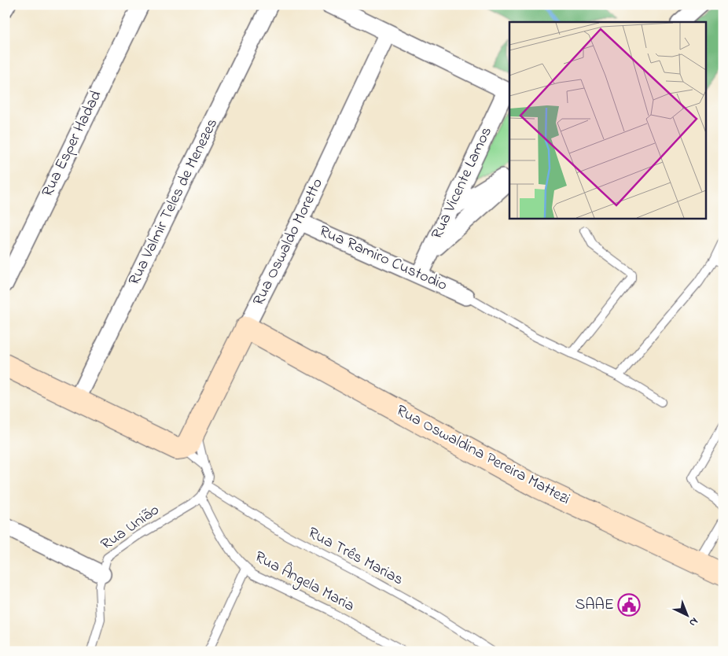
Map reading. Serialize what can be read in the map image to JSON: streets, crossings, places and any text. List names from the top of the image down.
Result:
{
  "streets": {
    "street": [
      "Rua Esper Hadad",
      "Rua Vicente Lamos",
      "Rua Valmir Teles de Menezes",
      "Rua Oswaldo Moretto",
      "Rua Ramiro Custodio",
      "Rua Oswaldina Pereira Mattezi"
    ],
    "lane": ["Rua União", "Rua Três Marias", "Rua Ângela Maria"]
  },
  "crossings": [
    ["Rua Vicente Lamos", "Rua Ramiro Custodio"],
    ["Rua Oswaldo Moretto", "Rua Ramiro Custodio"],
    ["Rua Oswaldo Moretto", "Rua Oswaldina Pereira Mattezi"],
    ["Rua União", "Rua Três Marias"],
    ["Rua União", "Rua Ângela Maria"]
  ],
  "places": {
    "public building": ["SAAE"]
  },
  "north": "bottom right"
}
